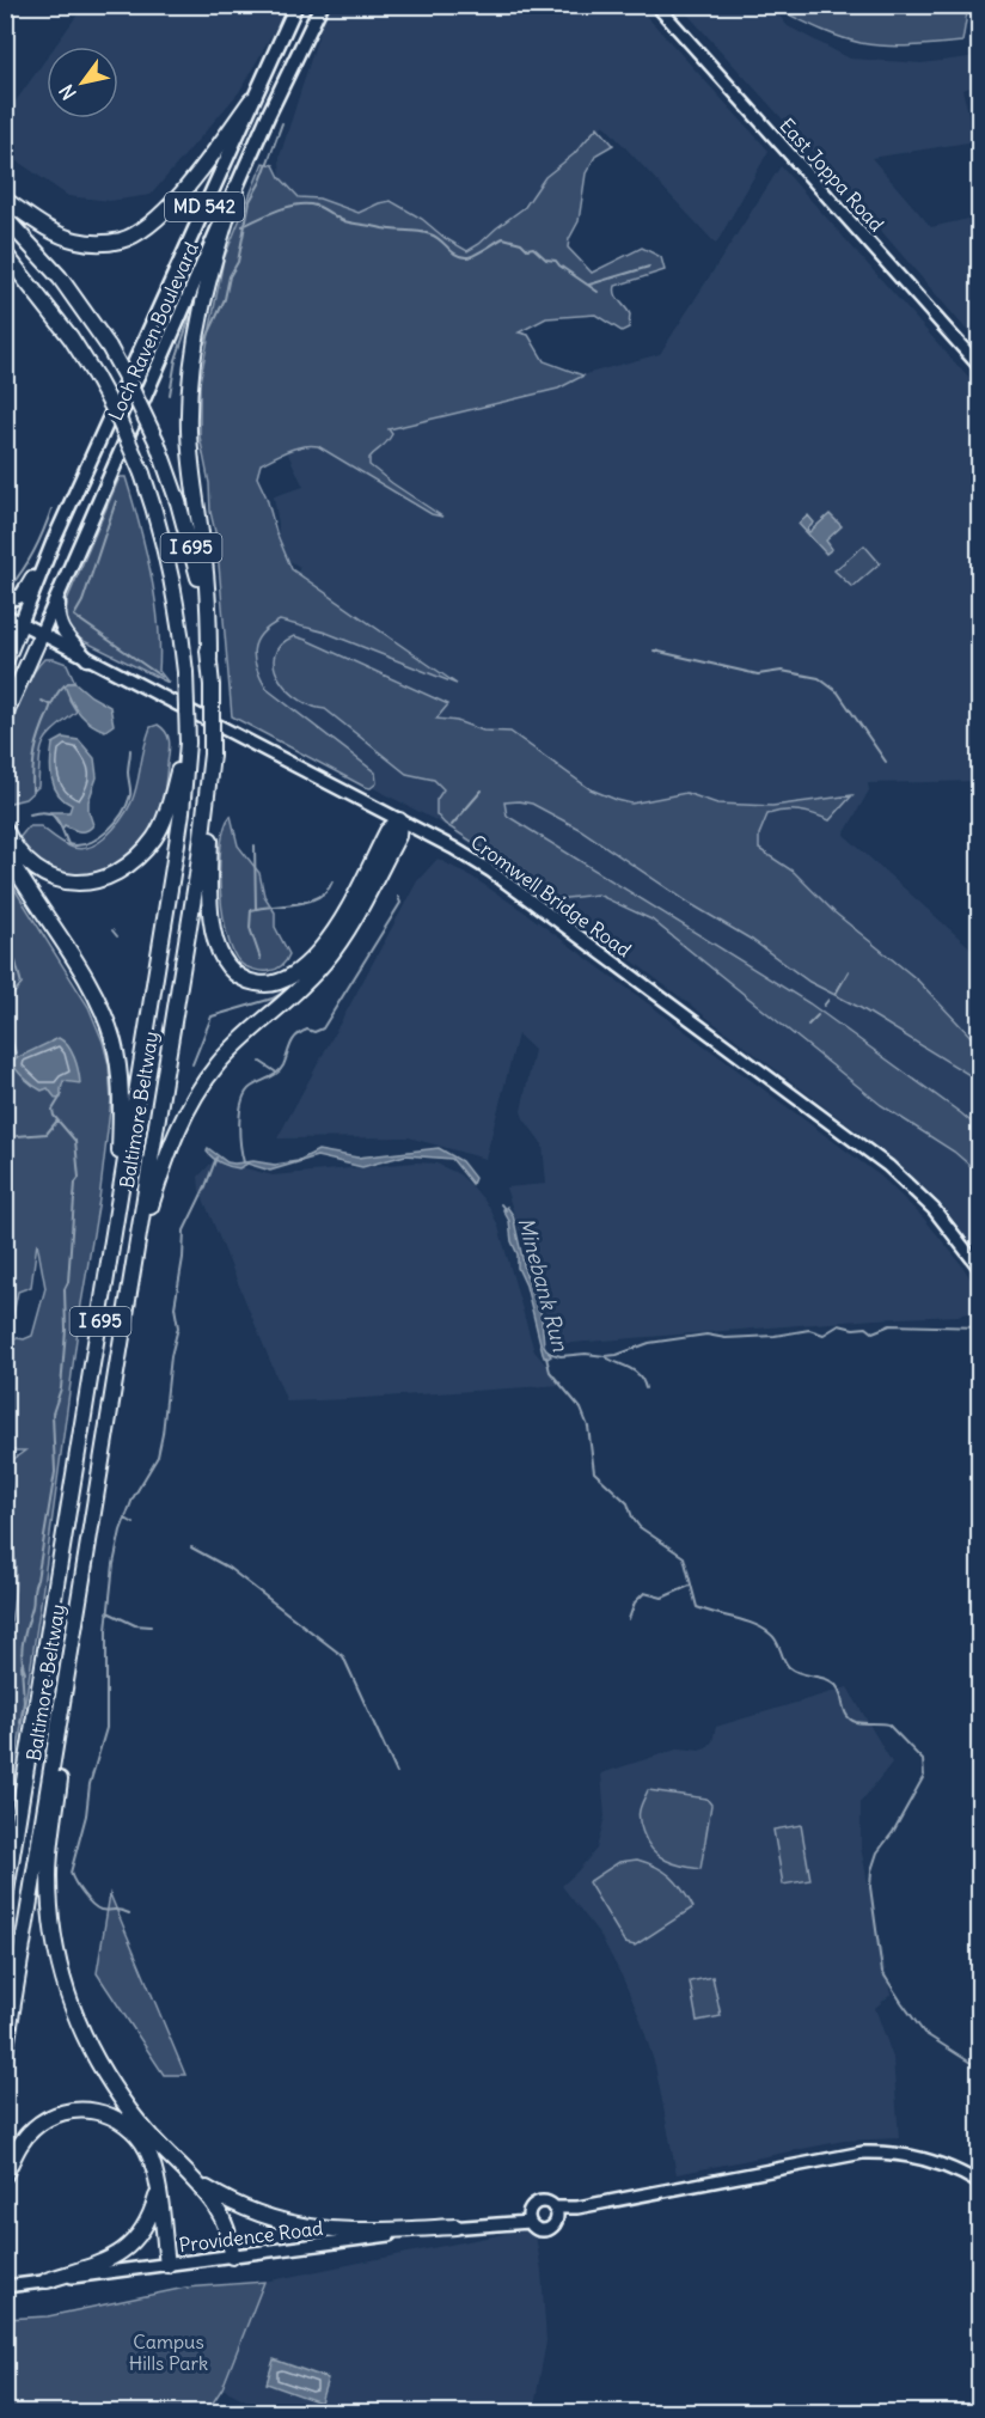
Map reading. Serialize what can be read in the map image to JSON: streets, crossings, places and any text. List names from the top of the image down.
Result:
{
  "streets": {
    "highway": ["I 695", "Baltimore Beltway"],
    "main road": ["MD 542", "Loch Raven Boulevard"],
    "street": ["East Joppa Road", "Cromwell Bridge Road", "Providence Road"]
  },
  "crossings": [
    ["Loch Raven Boulevard", "Cromwell Bridge Road"]
  ],
  "water": ["Minebank Run"],
  "parks": ["Campus Hills Park"],
  "north": "bottom left"
}
